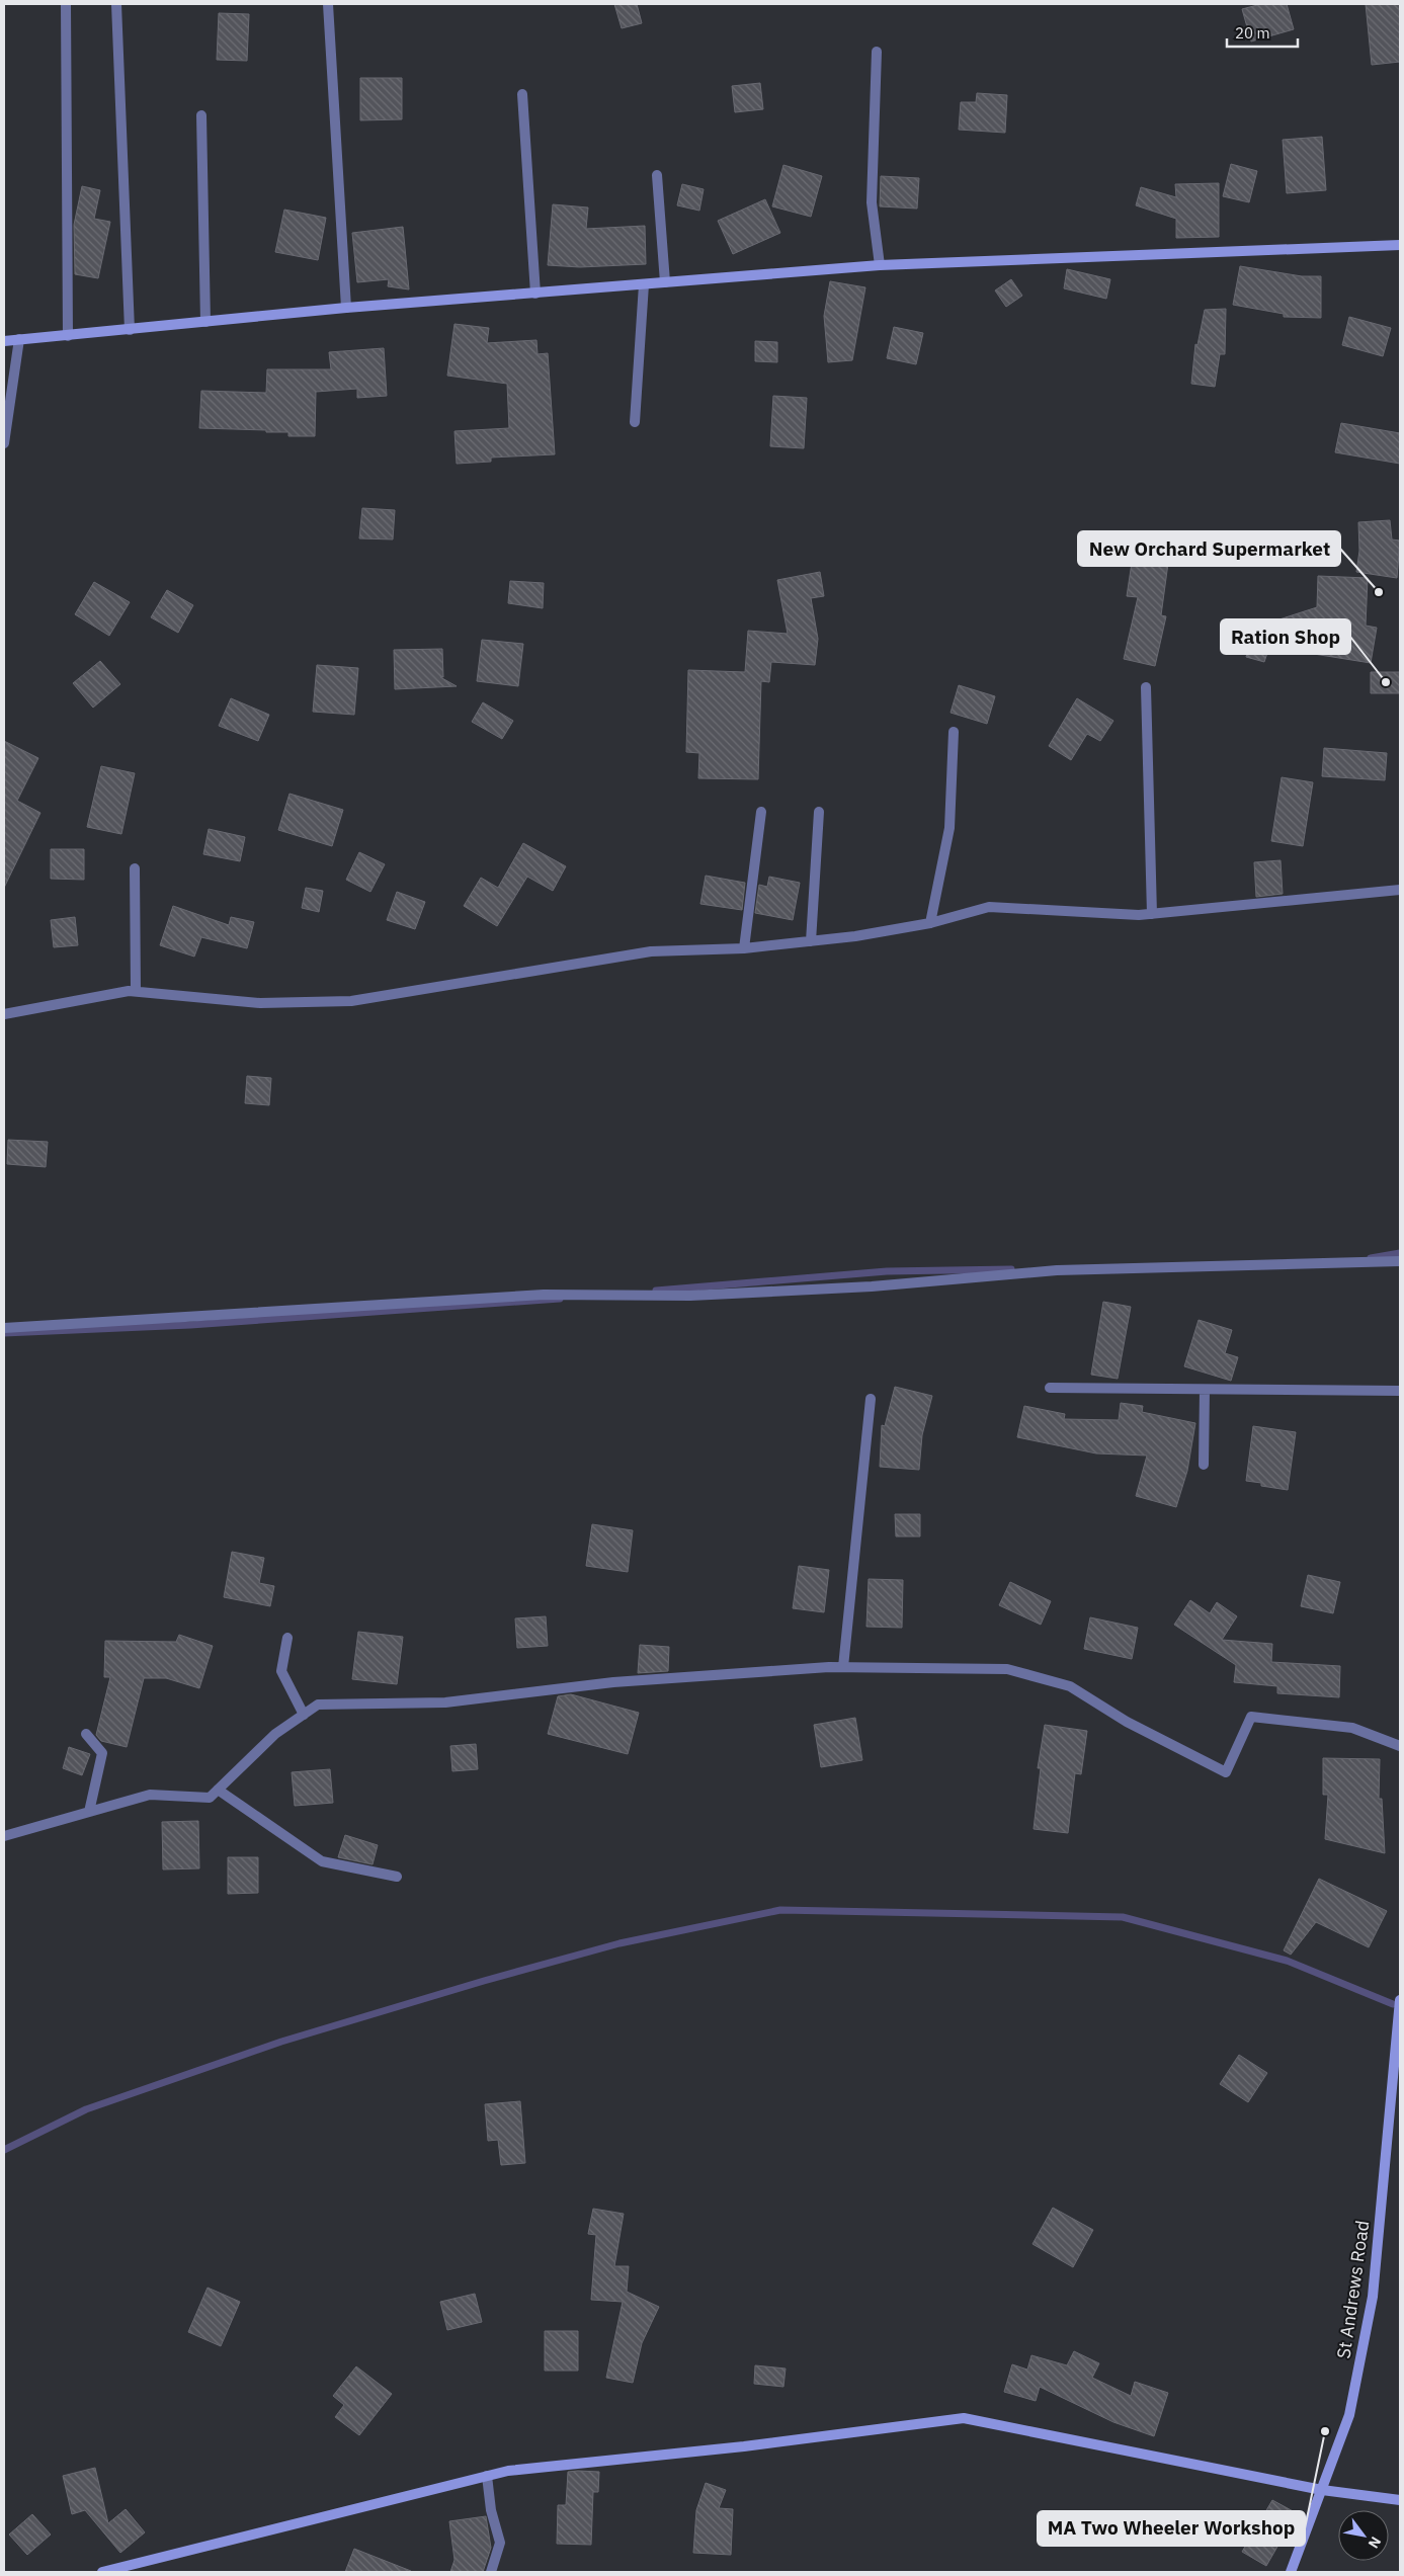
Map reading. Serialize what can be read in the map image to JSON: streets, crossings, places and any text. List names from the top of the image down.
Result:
{
  "streets": {
    "main road": ["St Andrews Road"]
  },
  "places": ["New Orchard Supermarket", "Ration Shop", "MA Two Wheeler Workshop"],
  "scale_bar": "20 m",
  "north": "bottom right"
}
